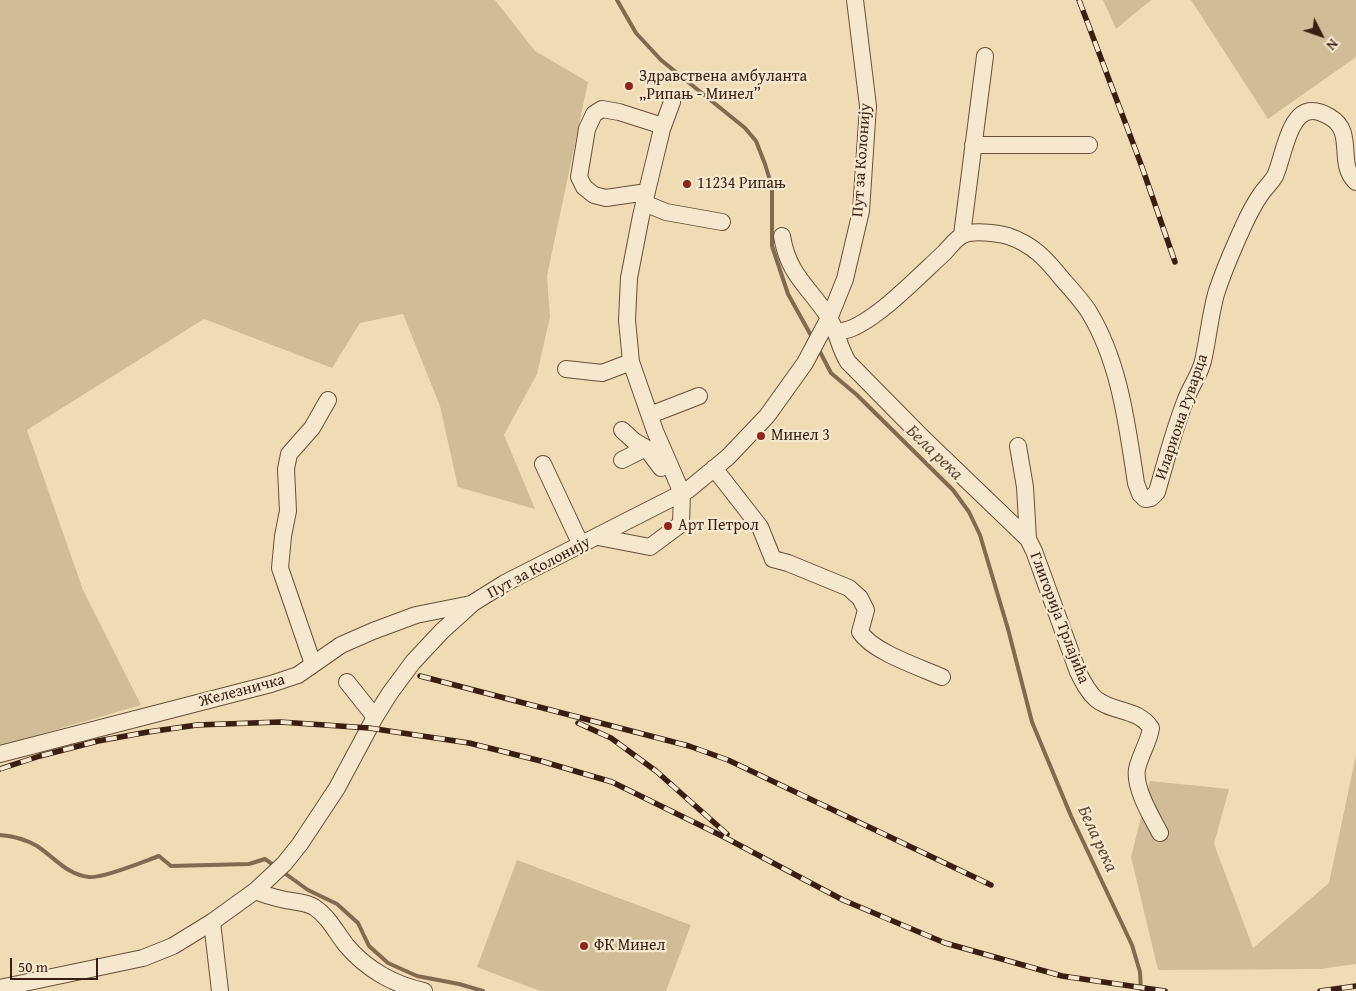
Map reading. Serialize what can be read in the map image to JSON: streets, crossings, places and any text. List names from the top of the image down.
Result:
{
  "streets": {
    "street": [
      "Пут за Колонију",
      "Илариона Руварца",
      "Глигорија Трлајића",
      "Железничка"
    ]
  },
  "crossings": [
    ["Пут за Колонију", "Глигорија Трлајића"],
    ["Пут за Колонију", "Железничка"]
  ],
  "water": ["Бела река"],
  "places": [
    "Здравствена амбуланта „Рипањ - Минел”",
    "11234 Рипањ",
    "Минел 3",
    "Арт Петрол",
    "ФК Минел"
  ],
  "scale_bar": "50 m",
  "north": "bottom right"
}
